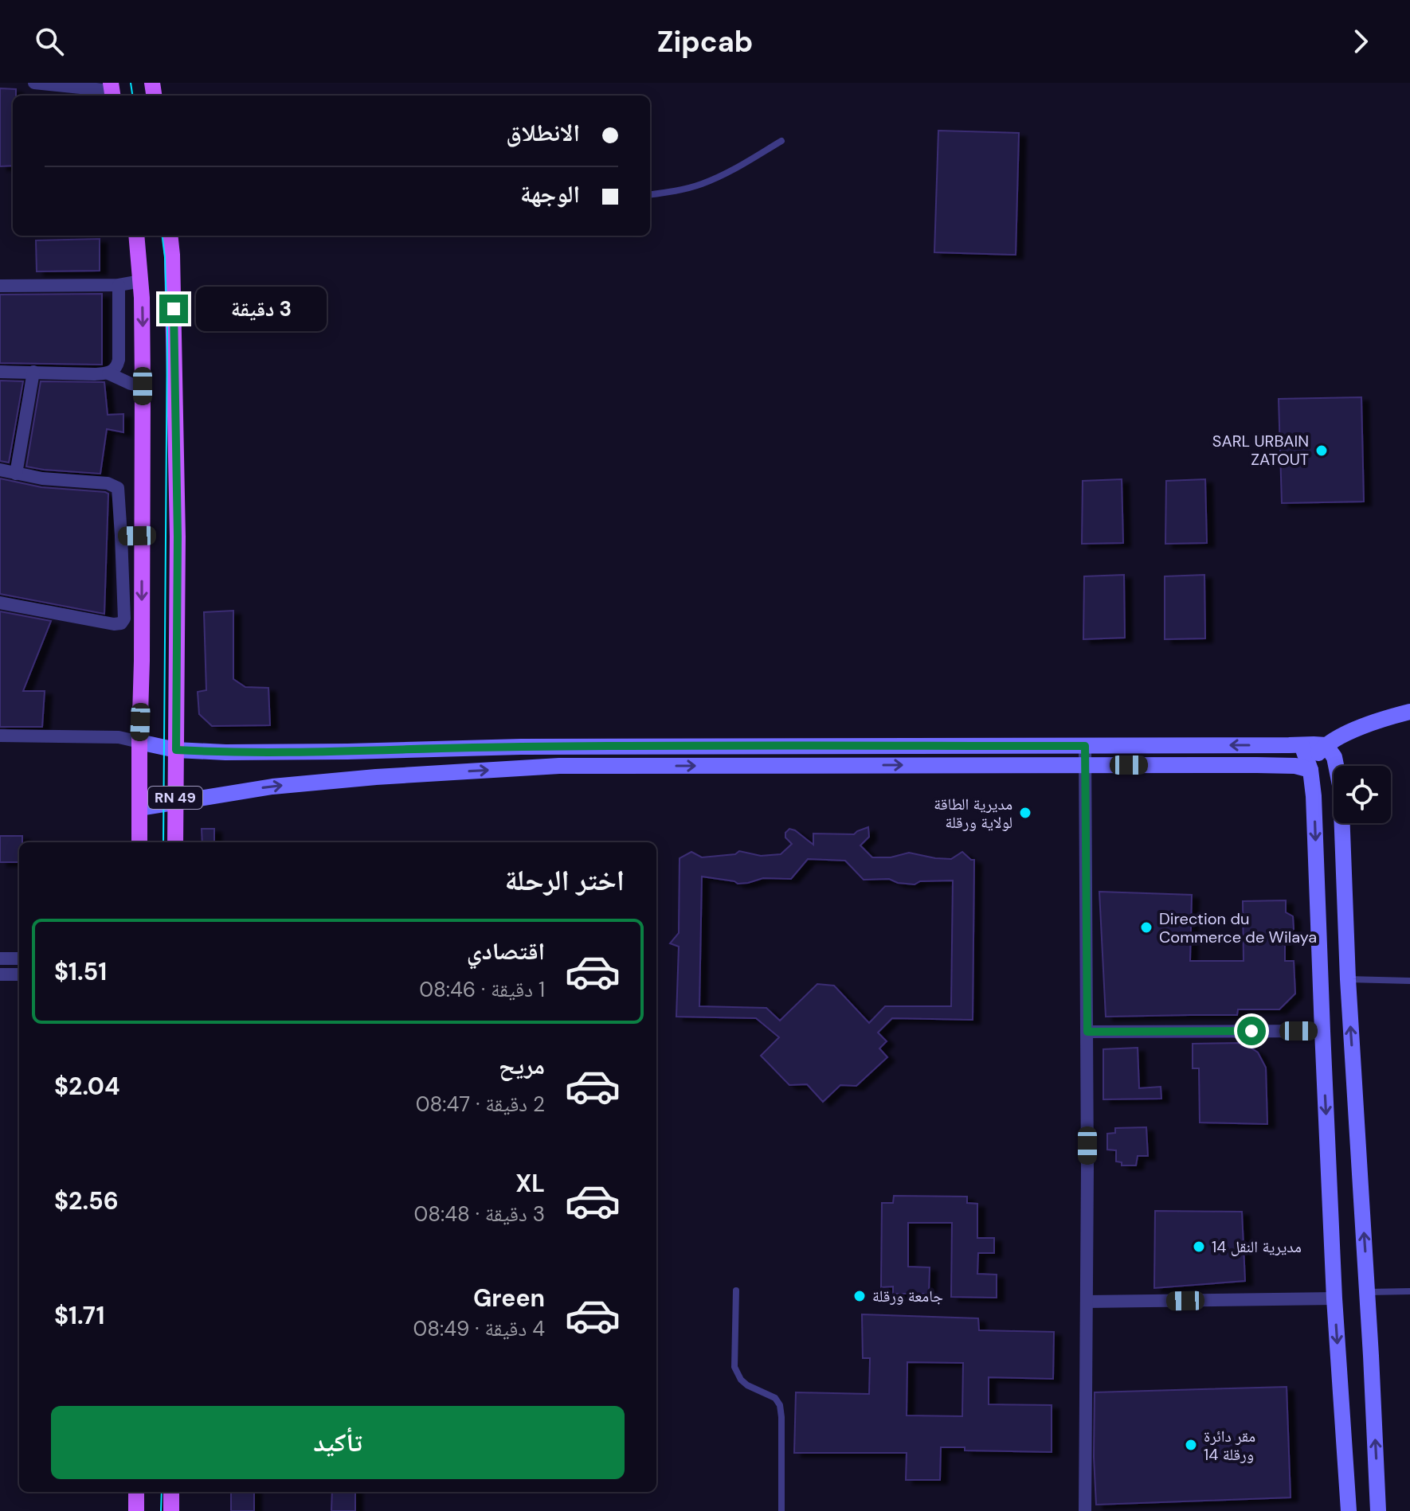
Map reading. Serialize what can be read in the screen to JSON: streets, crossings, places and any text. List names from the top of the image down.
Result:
{
  "streets": {
    "main road": ["RN 49"]
  },
  "places": [
    "SARL URBAIN ZATOUT",
    "مديرية الطاقة لولاية ورقلة",
    "Direction du Commerce de Wilaya",
    "مديرية النقل 14",
    "جامعة ورقلة",
    "مقر دائرة ورقلة 14"
  ],
  "page": {
    "header": "Zipcab",
    "banner": ["الانطلاق", "الوجهة"],
    "bubble": "3 دقيقة",
    "heading": "اختر الرحلة",
    "list": [
      {
        "name": "اقتصادي",
        "note": "1 دقيقة · 08:46",
        "value": "$1.51"
      },
      {
        "name": "مريح",
        "note": "2 دقيقة · 08:47",
        "value": "$2.04"
      },
      {
        "name": "XL",
        "note": "3 دقيقة · 08:48",
        "value": "$2.56"
      },
      {
        "name": "Green",
        "note": "4 دقيقة · 08:49",
        "value": "$1.71"
      }
    ],
    "buttons": "تأكيد"
  }
}
